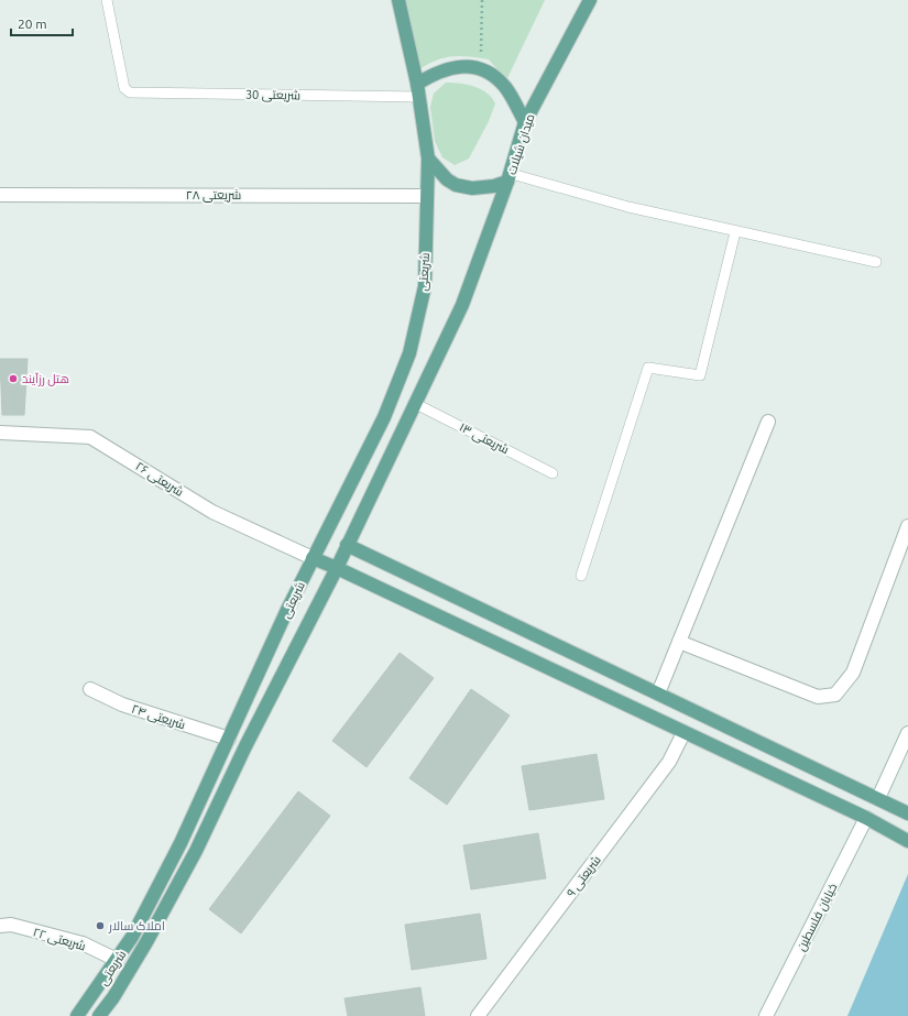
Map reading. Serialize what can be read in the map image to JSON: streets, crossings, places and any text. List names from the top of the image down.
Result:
{
  "streets": {
    "main road": ["میدان شیلات", "شریعتی"],
    "street": [
      "شریعتی ۲۸",
      "شریعتی ۲۶",
      "شریعتی ۲۴",
      "شریعتی ۹",
      "خیابان فلسطین",
      "شریعتی ۲۲"
    ],
    "lane": ["شریعتی 30", "شریعتی ۱۳"]
  },
  "crossings": [
    ["شریعتی 30", "میدان شیلات"],
    ["شریعتی 30", "شریعتی"],
    ["میدان شیلات", "شریعتی"],
    ["شریعتی ۲۸", "شریعتی"],
    ["شریعتی", "شریعتی ۱۳"],
    ["شریعتی", "شریعتی ۲۶"],
    ["شریعتی", "شریعتی ۲۴"],
    ["شریعتی", "شریعتی ۲۲"]
  ],
  "places": ["هتل رزآیند", "املاک سالار"],
  "scale_bar": "20 m"
}
